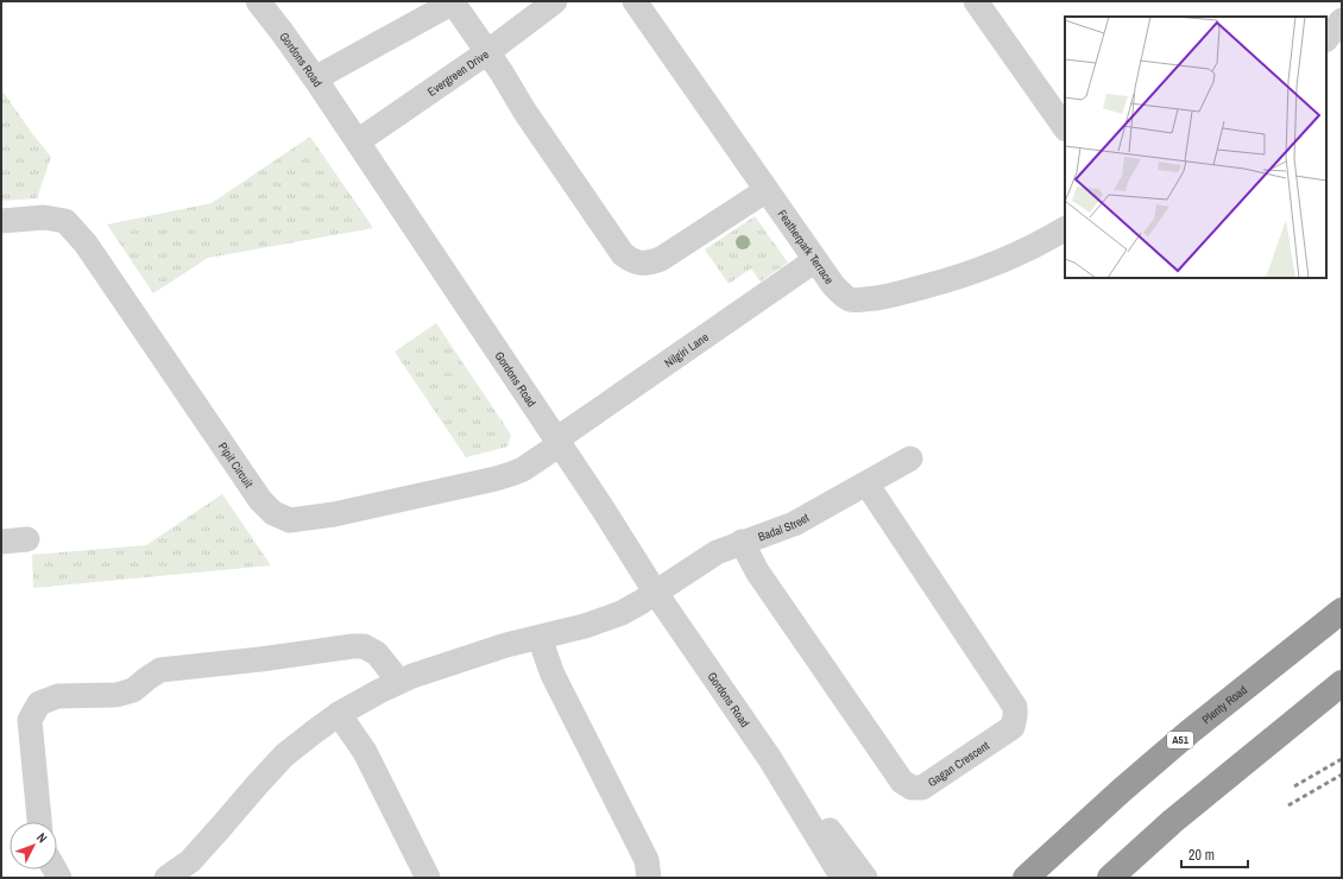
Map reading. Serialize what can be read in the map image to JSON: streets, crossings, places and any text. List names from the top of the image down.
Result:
{
  "streets": {
    "highway": ["Plenty Road", "A51"],
    "street": [
      "Gordons Road",
      "Evergreen Drive",
      "Featherpark Terrace",
      "Nilgiri Lane",
      "Pipit Circuit",
      "Badal Street",
      "Gagan Crescent"
    ]
  },
  "crossings": [
    ["Gordons Road", "Evergreen Drive"],
    ["Gordons Road", "Nilgiri Lane"],
    ["Gordons Road", "Pipit Circuit"],
    ["Gordons Road", "Badal Street"],
    ["Featherpark Terrace", "Nilgiri Lane"],
    ["Nilgiri Lane", "Pipit Circuit"],
    ["Badal Street", "Gagan Crescent"]
  ],
  "scale_bar": "20 m",
  "north": "top right"
}
